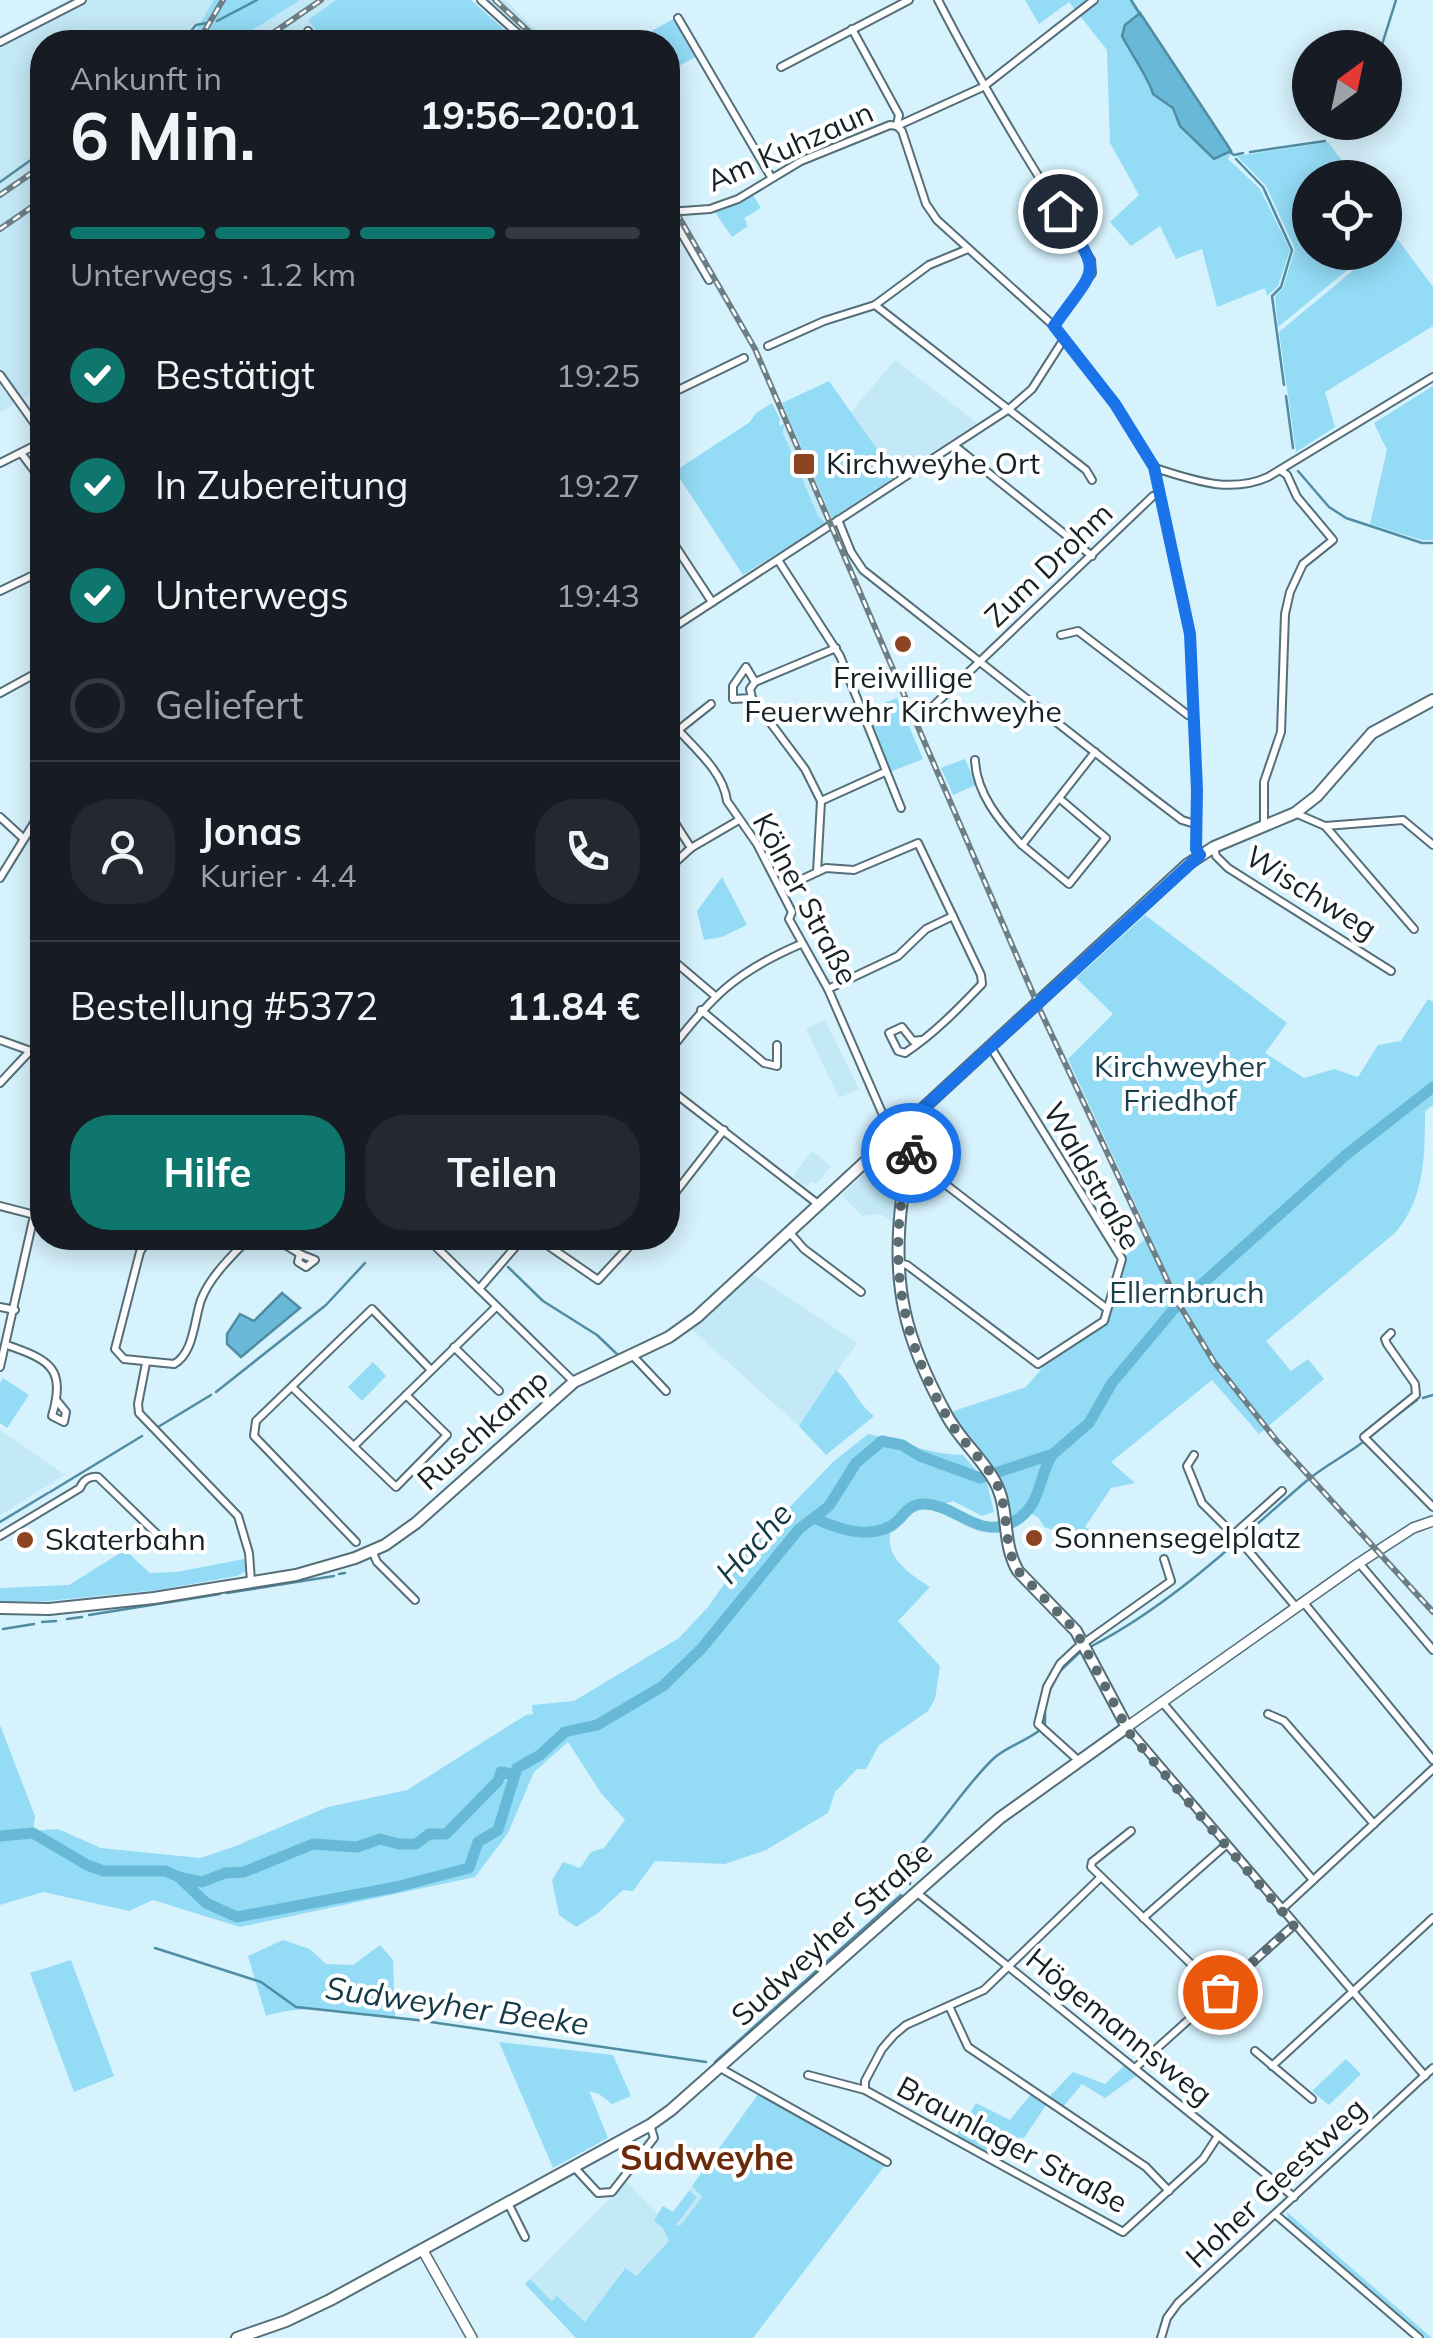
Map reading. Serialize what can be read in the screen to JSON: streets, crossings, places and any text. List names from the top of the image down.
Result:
{
  "streets": {
    "main road": ["Ruschkamp", "Sudweyher Straße"],
    "street": [
      "Am Kuhzaun",
      "Zum Drohm",
      "Wischweg",
      "Kölner Straße",
      "Waldstraße",
      "Högemannsweg",
      "Braunlager Straße",
      "Hoher Geestweg"
    ]
  },
  "crossings": [
    ["Wischweg", "Ruschkamp"],
    ["Kölner Straße", "Ruschkamp"],
    ["Waldstraße", "Ruschkamp"],
    ["Sudweyher Straße", "Högemannsweg"],
    ["Högemannsweg", "Braunlager Straße"],
    ["Högemannsweg", "Hoher Geestweg"]
  ],
  "districts": ["Sudweyhe"],
  "water": ["Hache", "Sudweyher Beeke"],
  "parks": ["Kirchweyher Friedhof", "Ellernbruch"],
  "places": {
    "transit": ["Kirchweyhe Ort"],
    "other": ["Freiwillige Feuerwehr Kirchweyhe", "Sonnensegelplatz", "Skaterbahn"]
  },
  "north": "top right",
  "page": {
    "heading": ["6 Min.", "Ankunft in", "19:56–20:01"],
    "panel": [
      "Jonas",
      "Kurier · 4.4",
      "Bestellung #5372",
      "11.84 €"
    ],
    "bar": "Unterwegs · 1.2 km",
    "list": [
      ["Bestätigt", "19:25"],
      ["In Zubereitung", "19:27"],
      ["Unterwegs", "19:43"],
      "Geliefert"
    ],
    "buttons": ["Hilfe", "Teilen"]
  }
}
